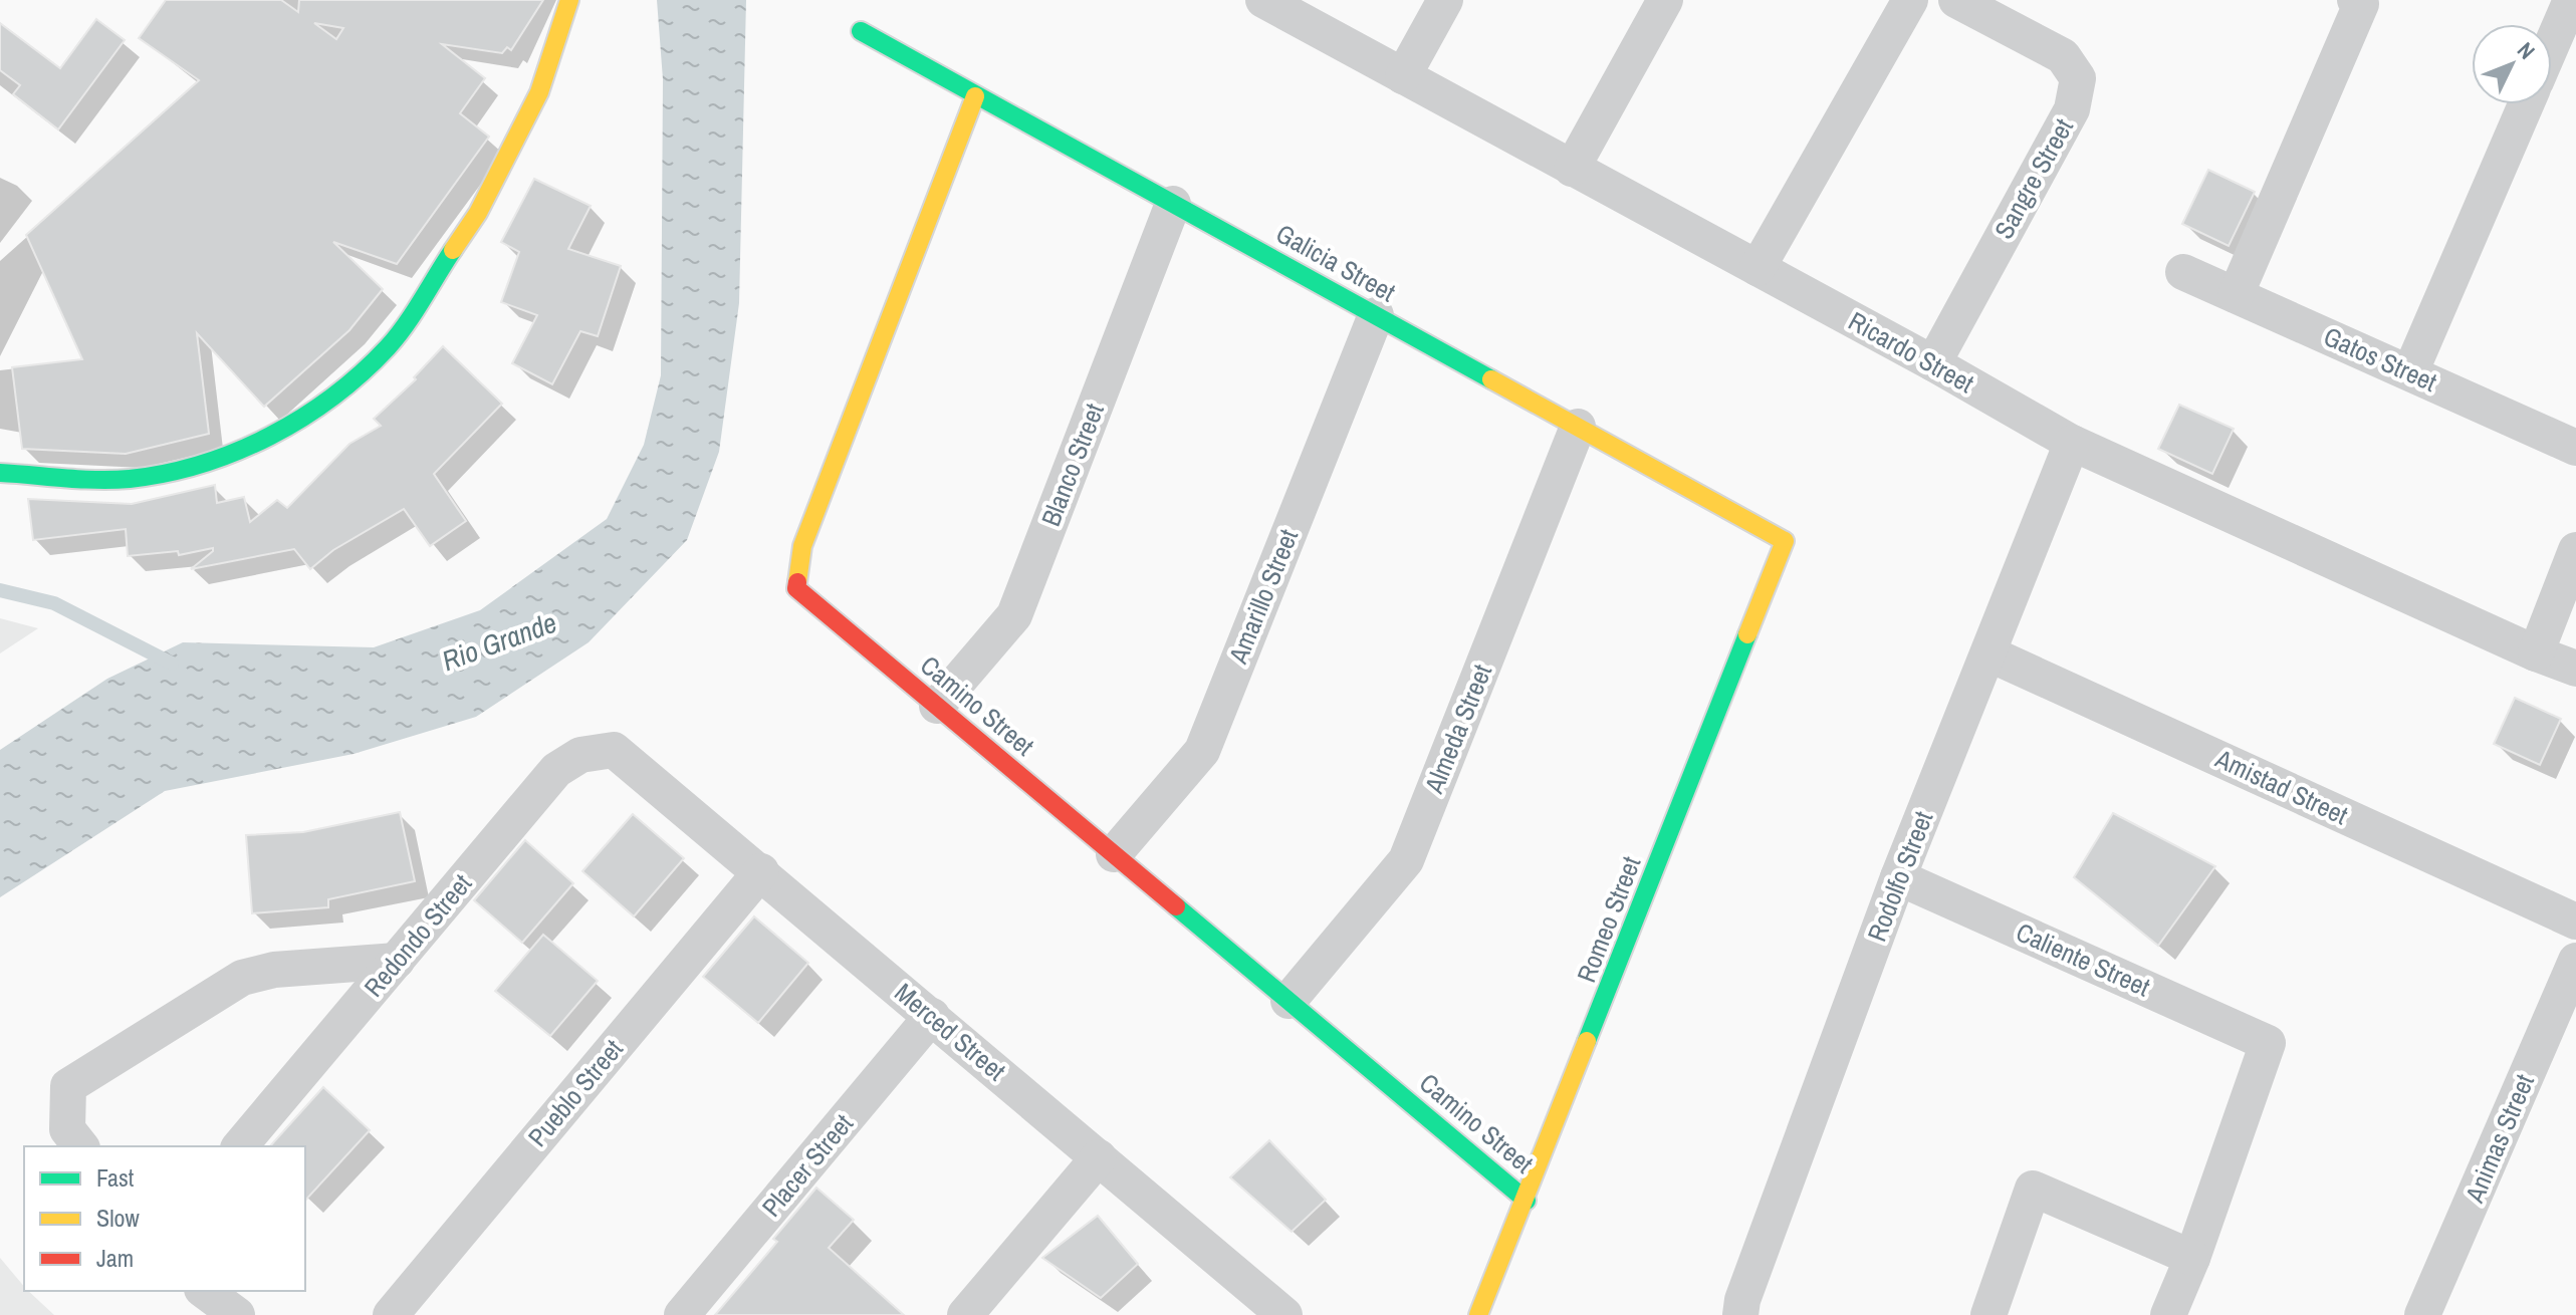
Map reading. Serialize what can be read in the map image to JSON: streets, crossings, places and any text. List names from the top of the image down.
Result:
{
  "streets": {
    "street": [
      "Sangre Street",
      "Galicia Street",
      "Ricardo Street",
      "Gatos Street",
      "Blanco Street",
      "Amarillo Street",
      "Camino Street",
      "Almeda Street",
      "Amistad Street",
      "Rodolfo Street",
      "Romeo Street",
      "Redondo Street",
      "Caliente Street",
      "Merced Street",
      "Pueblo Street",
      "Animas Street",
      "Placer Street"
    ]
  },
  "crossings": [
    ["Sangre Street", "Ricardo Street"],
    ["Galicia Street", "Blanco Street"],
    ["Galicia Street", "Amarillo Street"],
    ["Galicia Street", "Camino Street"],
    ["Galicia Street", "Almeda Street"],
    ["Galicia Street", "Romeo Street"],
    ["Ricardo Street", "Rodolfo Street"],
    ["Blanco Street", "Camino Street"],
    ["Amarillo Street", "Camino Street"],
    ["Camino Street", "Almeda Street"],
    ["Camino Street", "Romeo Street"],
    ["Amistad Street", "Rodolfo Street"],
    ["Rodolfo Street", "Caliente Street"],
    ["Redondo Street", "Merced Street"],
    ["Merced Street", "Pueblo Street"],
    ["Merced Street", "Placer Street"]
  ],
  "water": ["Rio Grande"],
  "legend": ["Fast", "Slow", "Jam"],
  "north": "top right"
}
